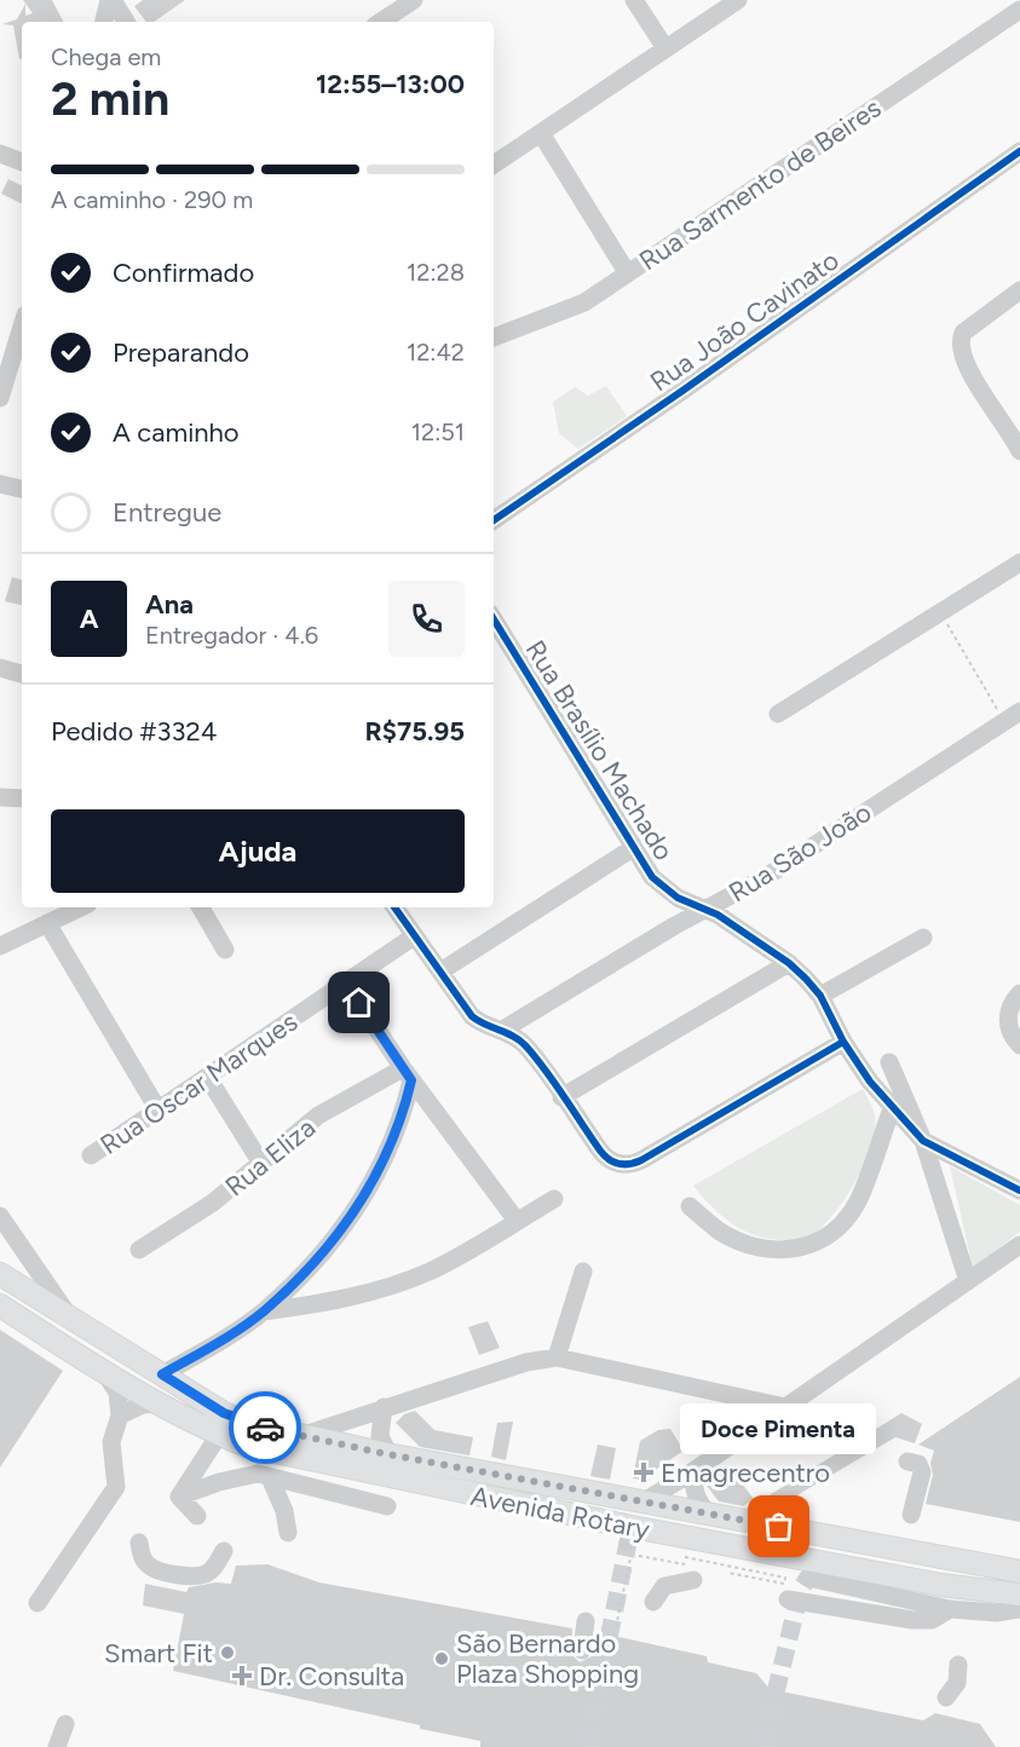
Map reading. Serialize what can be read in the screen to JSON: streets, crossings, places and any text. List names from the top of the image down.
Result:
{
  "streets": {
    "main road": ["Avenida Rotary"],
    "street": [
      "Rua Sarmento de Beires",
      "Rua João Cavinato",
      "Rua Brasílio Machado",
      "Rua São João",
      "Rua Oscar Marques",
      "Rua Eliza"
    ]
  },
  "crossings": [
    ["Rua Brasílio Machado", "Rua São João"]
  ],
  "places": {
    "health": ["Emagrecentro", "Dr. Consulta"],
    "other": ["Doce Pimenta", "Smart Fit", "São Bernardo Plaza Shopping"]
  },
  "page": {
    "heading": ["2 min", "Chega em", "12:55–13:00"],
    "panel": [
      "Ana",
      "Entregador · 4.6",
      "Pedido #3324",
      "R$75.95"
    ],
    "bar": "A caminho · 290 m",
    "list": [
      ["Confirmado", "12:28"],
      ["Preparando", "12:42"],
      ["A caminho", "12:51"],
      "Entregue"
    ],
    "round": "A",
    "buttons": "Ajuda",
    "bubble": "Doce Pimenta"
  }
}
